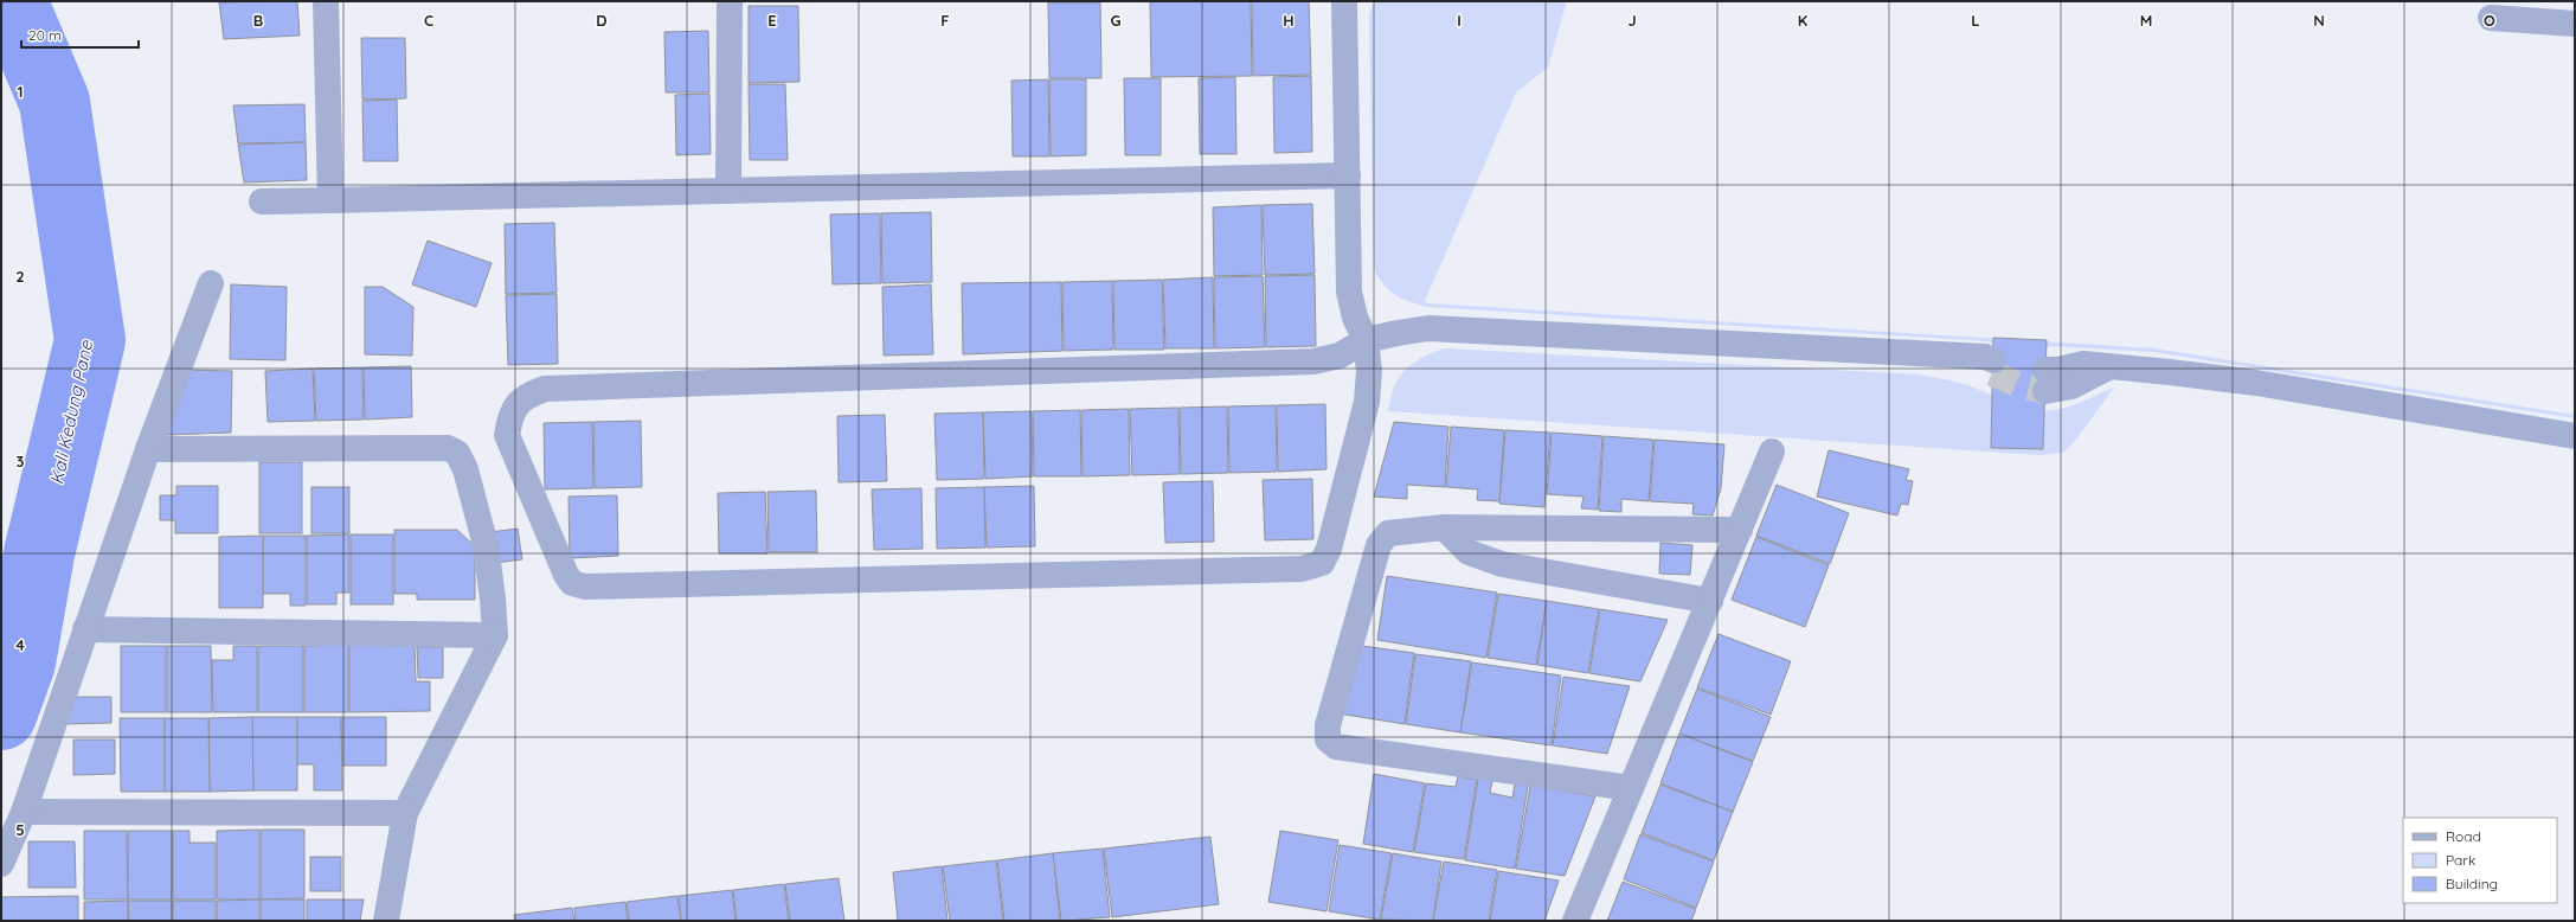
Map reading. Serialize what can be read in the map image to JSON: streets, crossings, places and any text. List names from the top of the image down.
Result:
{
  "water": ["Kali Kedung Pane"],
  "legend": ["Road", "Park", "Building"],
  "scale_bar": "20 m",
  "grid": {
    "columns": [
      "B",
      "C",
      "D",
      "E",
      "F",
      "G",
      "H",
      "I",
      "J",
      "K",
      "L",
      "M",
      "N",
      "O"
    ],
    "rows": [
      "1",
      "2",
      "3",
      "4",
      "5"
    ]
  }
}
